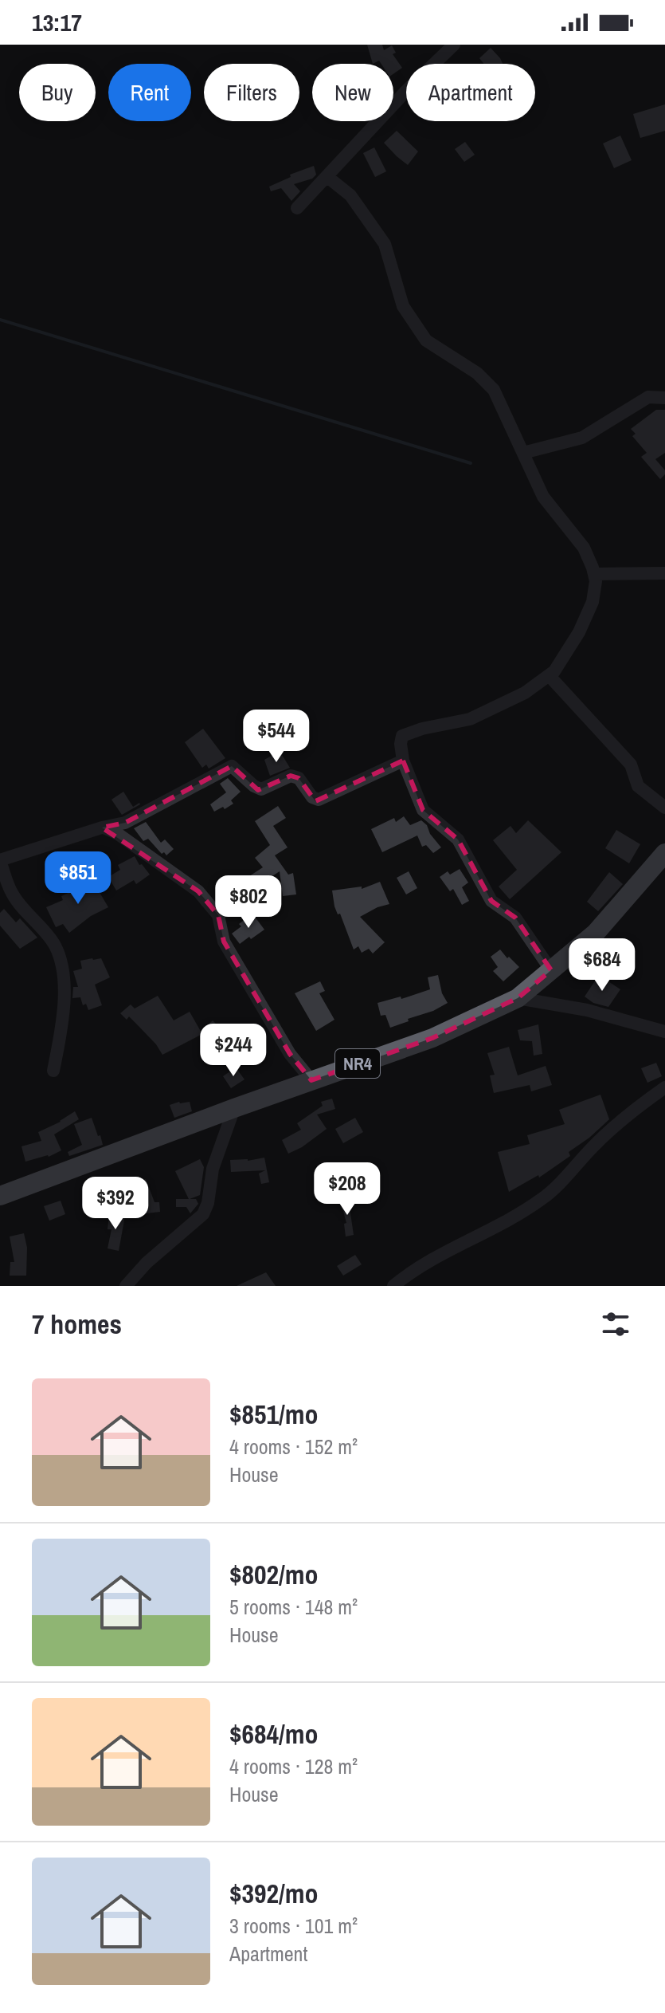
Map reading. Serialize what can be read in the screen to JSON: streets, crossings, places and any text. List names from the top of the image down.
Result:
{
  "streets": {
    "highway": ["NR4"]
  },
  "page": {
    "status": "13:17",
    "chip": [
      "Buy",
      "Rent",
      "Filters",
      "New",
      "Apartment"
    ],
    "price": [
      "$544",
      "$851",
      "$802",
      "$684",
      "$244",
      "$208",
      "$392"
    ],
    "heading": "7 homes",
    "list": [
      {
        "name": "$851/mo",
        "note": "4 rooms · 152 m² · House"
      },
      {
        "name": "$802/mo",
        "note": "5 rooms · 148 m² · House"
      },
      {
        "name": "$684/mo",
        "note": "4 rooms · 128 m² · House"
      },
      {
        "name": "$392/mo",
        "note": "3 rooms · 101 m² · Apartment"
      }
    ]
  }
}
